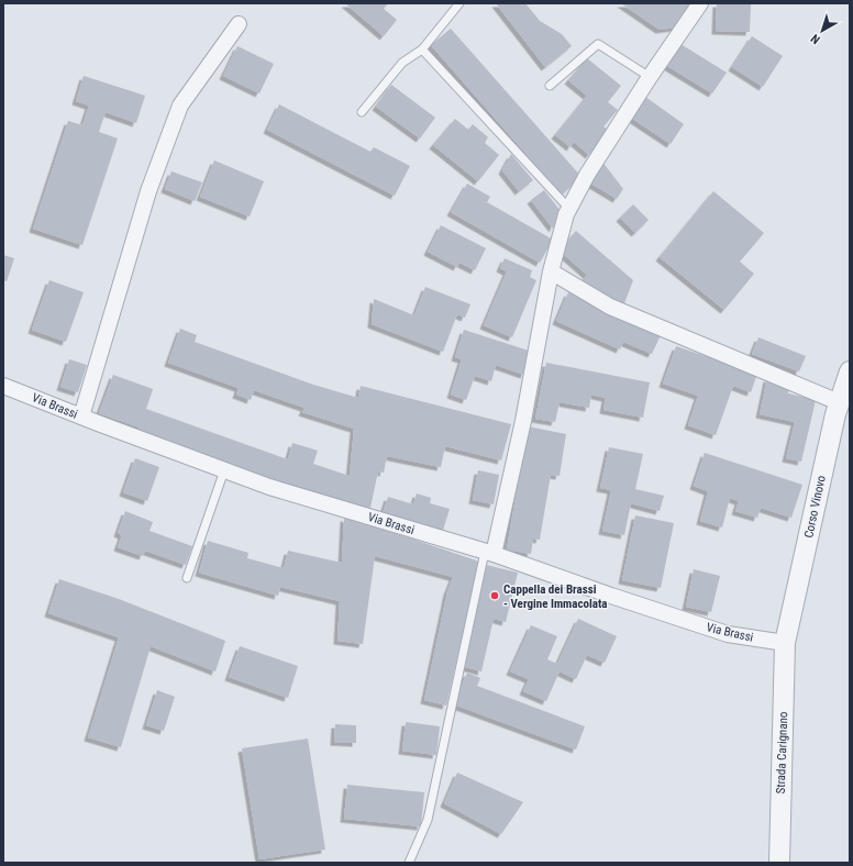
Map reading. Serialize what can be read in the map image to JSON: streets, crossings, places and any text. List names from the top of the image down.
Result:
{
  "streets": {
    "street": ["Via Brassi", "Corso Vinovo", "Strada Carignano"]
  },
  "crossings": [
    ["Via Brassi", "Corso Vinovo"],
    ["Via Brassi", "Strada Carignano"],
    ["Corso Vinovo", "Strada Carignano"]
  ],
  "places": ["Cappella dei Brassi - Vergine Immacolata"],
  "north": "bottom left"
}
